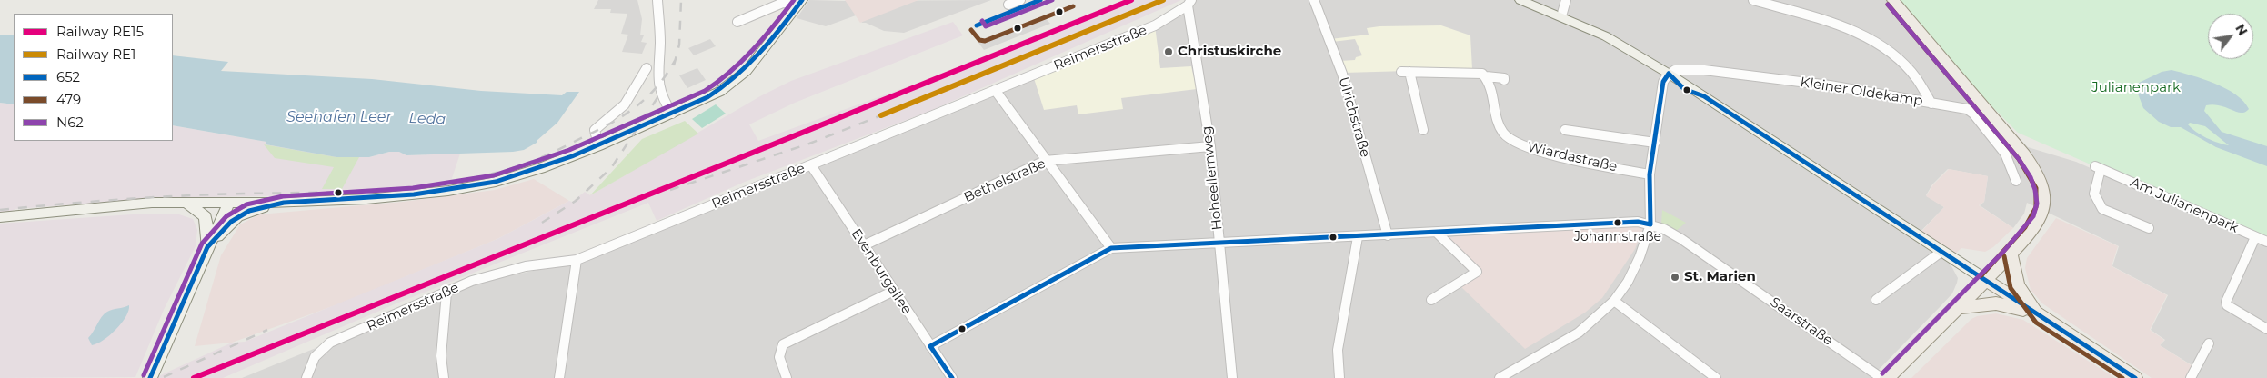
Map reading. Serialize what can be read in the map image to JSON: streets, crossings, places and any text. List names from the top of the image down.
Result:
{
  "streets": {
    "street": [
      "Reimersstraße",
      "Kleiner Oldekamp",
      "Ulrichstraße",
      "Wiardastraße",
      "Hoheellernweg",
      "Bethelstraße",
      "Am Julianenpark",
      "Evenburgallee",
      "Saarstraße"
    ]
  },
  "crossings": [
    ["Reimersstraße", "Hoheellernweg"],
    ["Reimersstraße", "Evenburgallee"],
    ["Hoheellernweg", "Bethelstraße"],
    ["Bethelstraße", "Evenburgallee"]
  ],
  "water": ["Seehafen Leer", "Leda"],
  "parks": ["Julianenpark"],
  "places": ["Christuskirche", "Johannstraße", "St. Marien"],
  "lines": [
    "rail line RE15",
    "rail line RE1",
    "transit line 652",
    "transit line N62",
    "transit line 479"
  ],
  "legend": [
    "Railway RE15",
    "Railway RE1",
    "652",
    "479",
    "N62"
  ],
  "north": "top right"
}
